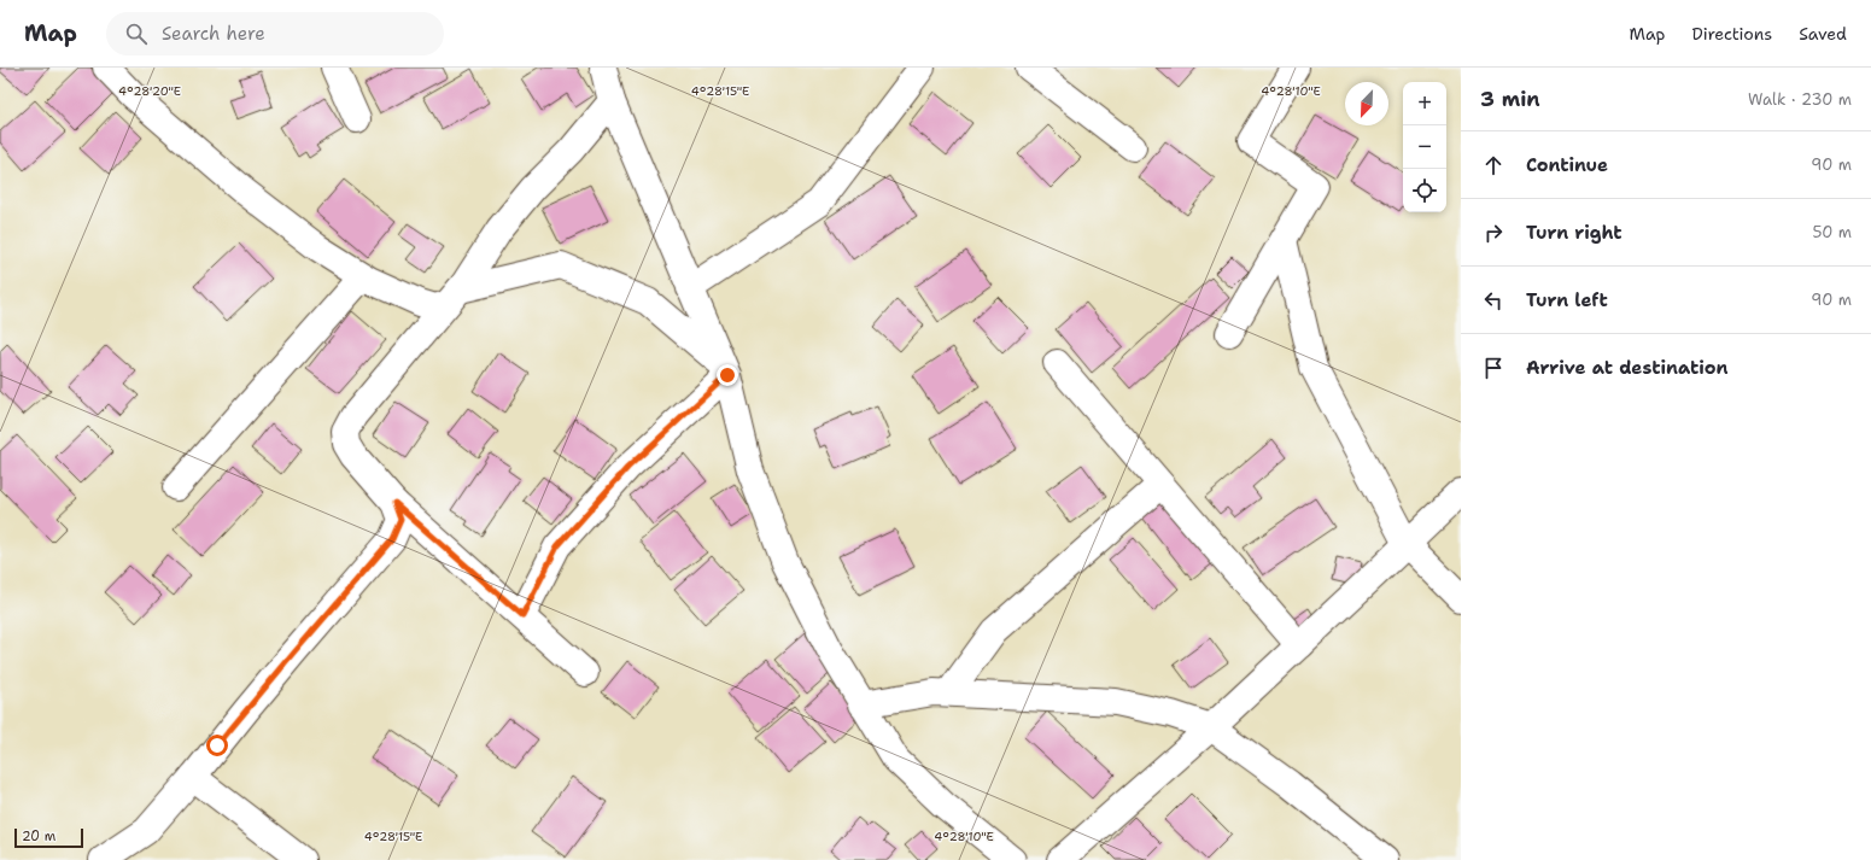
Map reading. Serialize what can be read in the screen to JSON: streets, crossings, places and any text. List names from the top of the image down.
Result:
{
  "scale_bar": "20 m",
  "north": "bottom left",
  "page": {
    "header": "Map",
    "search": "Search here",
    "nav": ["Map", "Directions", "Saved"],
    "heading": ["3 min", "Walk · 230 m"],
    "map_buttons": ["+", "−"],
    "list": [
      ["Continue", "90 m"],
      ["Turn right", "50 m"],
      ["Turn left", "90 m"],
      "Arrive at destination"
    ],
    "scale": "20 m"
  },
  "coordinates": ["4°28'20\"E", "4°28'15\"E", "4°28'10\"E"]
}
